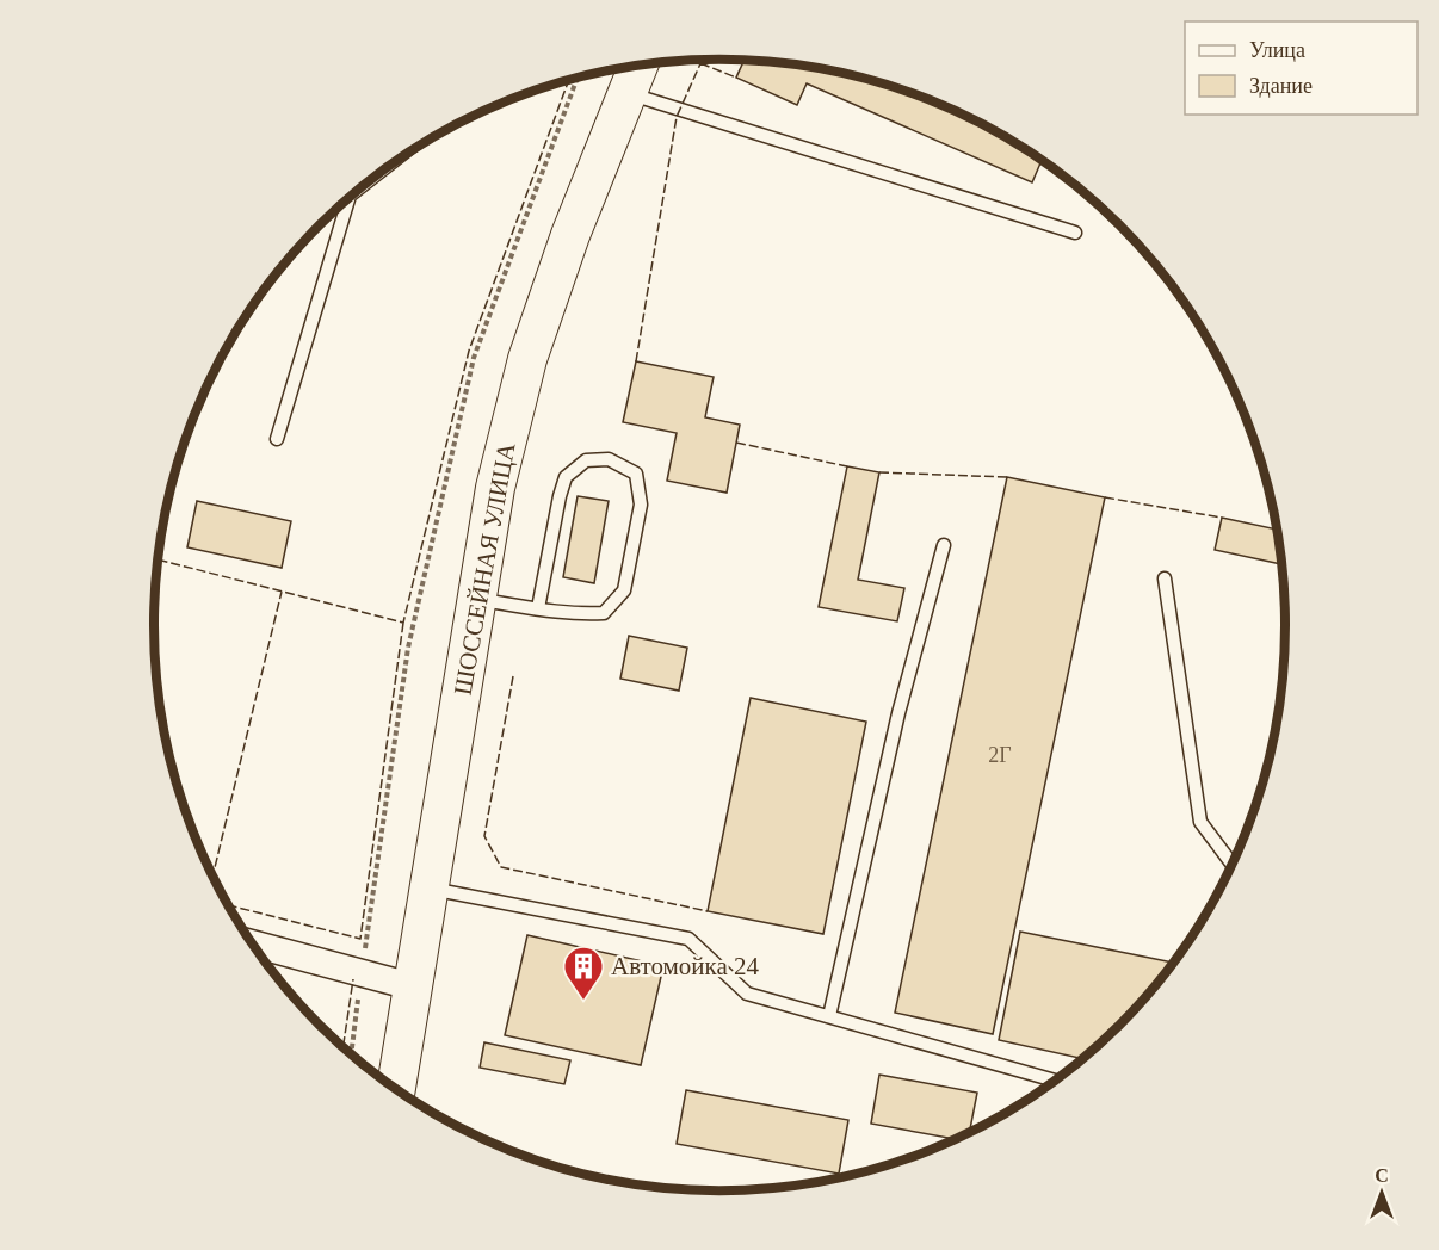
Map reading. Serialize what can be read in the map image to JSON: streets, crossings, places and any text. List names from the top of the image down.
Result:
{
  "streets": {
    "main road": ["ШОССЕЙНАЯ УЛИЦА"]
  },
  "places": {
    "building": ["Автомойка 24"]
  },
  "house_numbers": ["2Г"],
  "legend": ["Улица", "Здание"],
  "north": "top"
}
